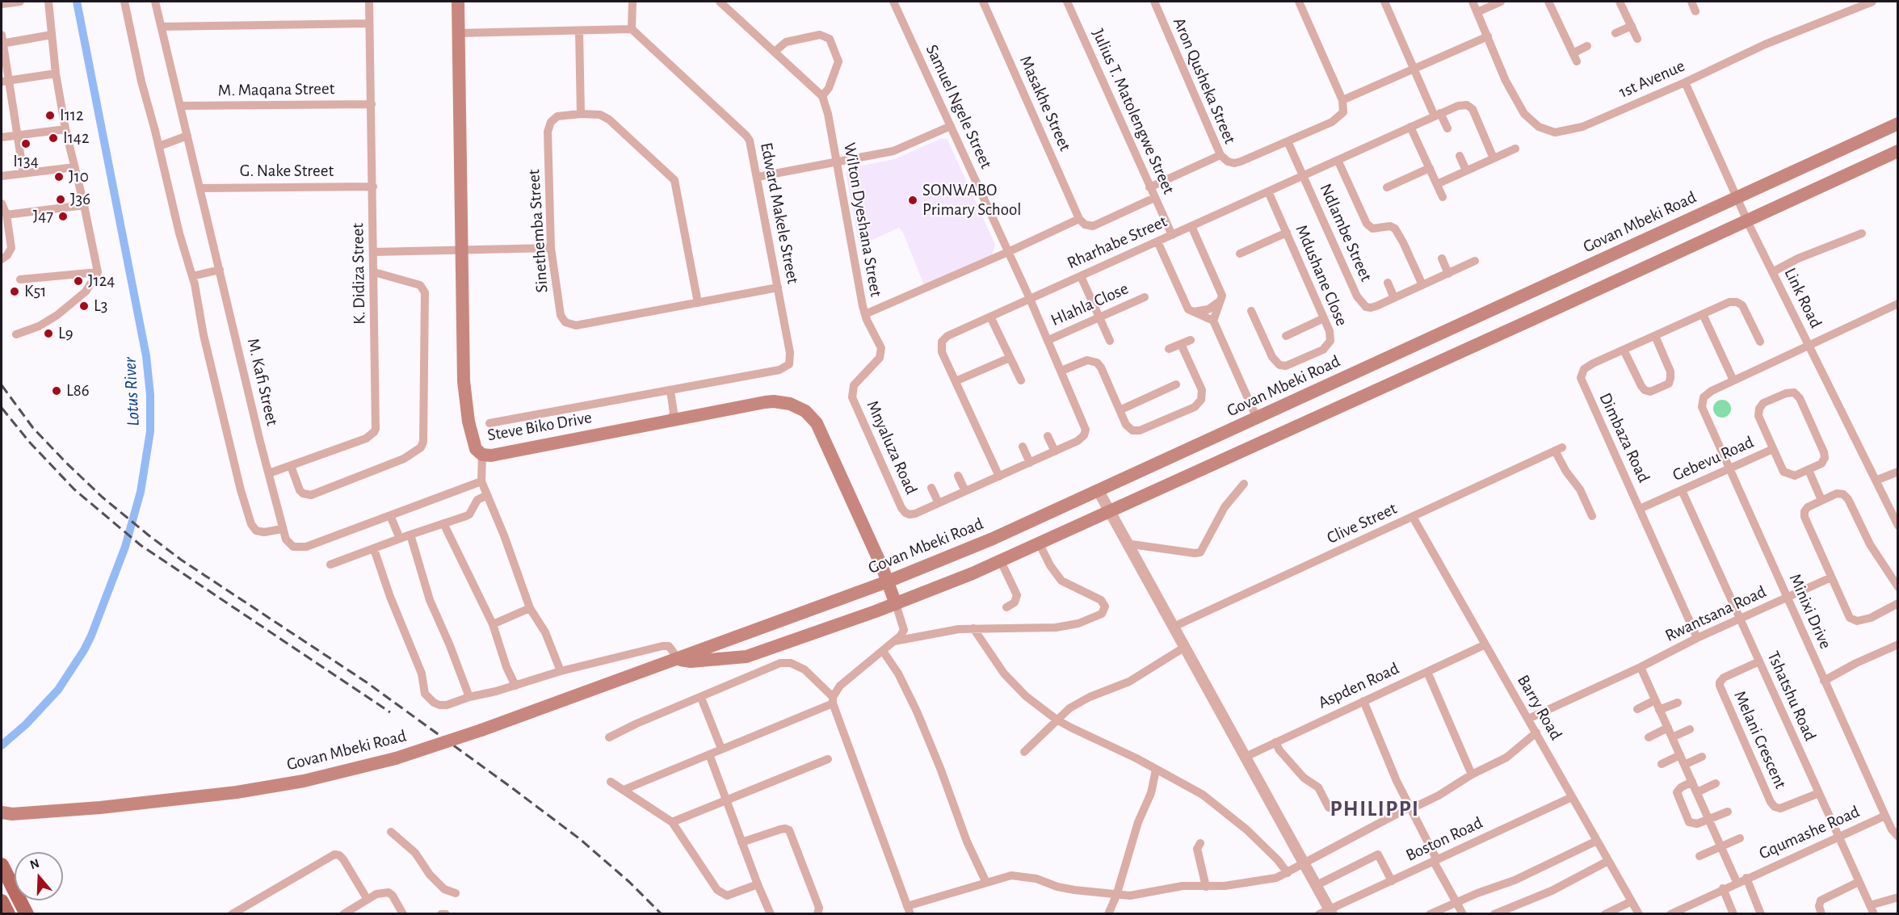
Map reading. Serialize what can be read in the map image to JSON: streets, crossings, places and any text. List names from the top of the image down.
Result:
{
  "streets": {
    "main road": ["Govan Mbeki Road", "Steve Biko Drive"],
    "street": [
      "1st Avenue",
      "Aron Qusheka Street",
      "M. Maqana Street",
      "Masakhe Street",
      "Samuel Ngele Street",
      "Julius T. Matolengwe Street",
      "G. Nake Street",
      "Edward Makele Street",
      "Wilton Dyeshana Street",
      "Sinethemba Street",
      "Ndlambe Street",
      "Rharhabe Street",
      "K. Didiza Street",
      "Mdushane Close",
      "Link Road",
      "Hlahla Close",
      "M. Kafi Street",
      "Dimbaza Road",
      "Mnyaluza Road",
      "Gebevu Road",
      "Clive Street",
      "Minixi Drive",
      "Rwantsana Road",
      "Aspden Road",
      "Tshatshu Road",
      "Barry Road",
      "Melani Crescent",
      "Gqumashe Road",
      "Boston Road"
    ]
  },
  "crossings": [
    ["1st Avenue", "Link Road"],
    ["Aron Qusheka Street", "Julius T. Matolengwe Street"],
    ["M. Maqana Street", "K. Didiza Street"],
    ["M. Maqana Street", "M. Kafi Street"],
    ["Masakhe Street", "Wilton Dyeshana Street"],
    ["Samuel Ngele Street", "Wilton Dyeshana Street"],
    ["Samuel Ngele Street", "Mnyaluza Road"],
    ["Julius T. Matolengwe Street", "Rharhabe Street"],
    ["G. Nake Street", "K. Didiza Street"],
    ["G. Nake Street", "M. Kafi Street"],
    ["Edward Makele Street", "Sinethemba Street"],
    ["Wilton Dyeshana Street", "Mnyaluza Road"],
    ["Govan Mbeki Road", "Link Road"],
    ["Govan Mbeki Road", "Steve Biko Drive"],
    ["Ndlambe Street", "Rharhabe Street"],
    ["Rharhabe Street", "Mdushane Close"],
    ["Rharhabe Street", "Mnyaluza Road"],
    ["K. Didiza Street", "M. Kafi Street"],
    ["Hlahla Close", "Mnyaluza Road"],
    ["Dimbaza Road", "Gebevu Road"],
    ["Dimbaza Road", "Rwantsana Road"],
    ["Gebevu Road", "Minixi Drive"],
    ["Gebevu Road", "Tshatshu Road"],
    ["Clive Street", "Barry Road"],
    ["Minixi Drive", "Rwantsana Road"],
    ["Minixi Drive", "Gqumashe Road"],
    ["Rwantsana Road", "Tshatshu Road"],
    ["Rwantsana Road", "Barry Road"],
    ["Aspden Road", "Barry Road"],
    ["Tshatshu Road", "Melani Crescent"],
    ["Tshatshu Road", "Gqumashe Road"],
    ["Barry Road", "Boston Road"]
  ],
  "districts": ["PHILIPPI"],
  "water": ["Lotus River"],
  "places": [
    "I112",
    "I142",
    "I134",
    "J10",
    "J36",
    "SONWABO Primary School",
    "J47",
    "J124",
    "K51",
    "L3",
    "L9",
    "L86"
  ],
  "north": "top"
}
